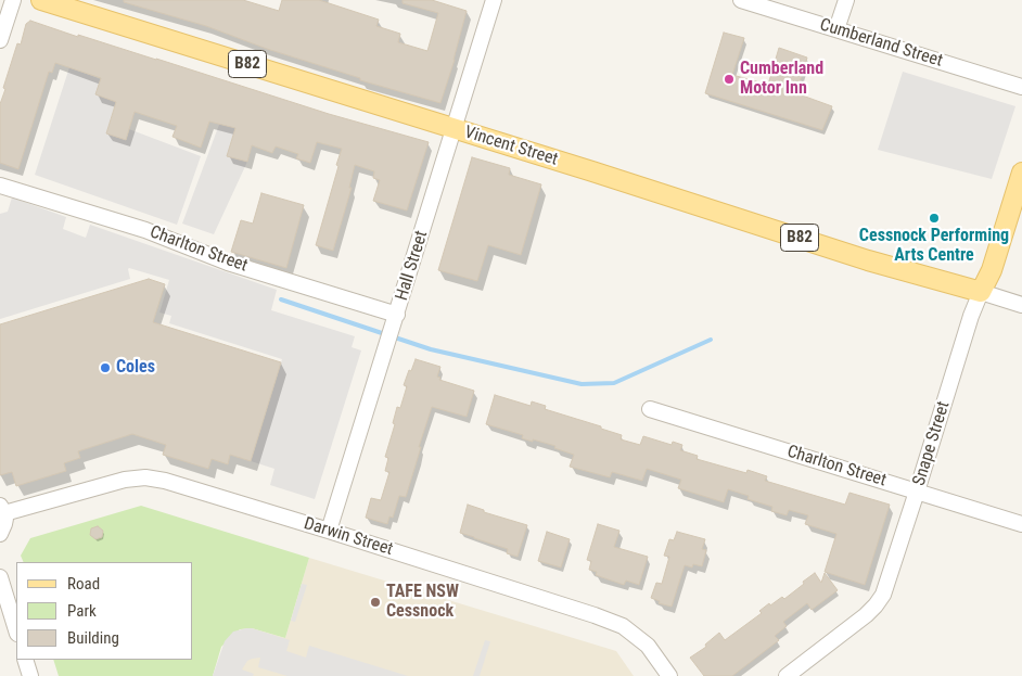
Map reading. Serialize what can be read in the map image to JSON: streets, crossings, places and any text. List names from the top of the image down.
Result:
{
  "streets": {
    "main road": ["B82", "Vincent Street"],
    "street": [
      "Cumberland Street",
      "Charlton Street",
      "Hall Street",
      "Snape Street",
      "Darwin Street"
    ]
  },
  "crossings": [
    ["Vincent Street", "Hall Street"],
    ["Vincent Street", "Snape Street"],
    ["Charlton Street", "Hall Street"],
    ["Charlton Street", "Snape Street"],
    ["Hall Street", "Darwin Street"]
  ],
  "places": [
    "Cumberland Motor Inn",
    "Cessnock Performing Arts Centre",
    "Coles",
    "TAFE NSW Cessnock"
  ],
  "legend": ["Road", "Park", "Building"]
}
